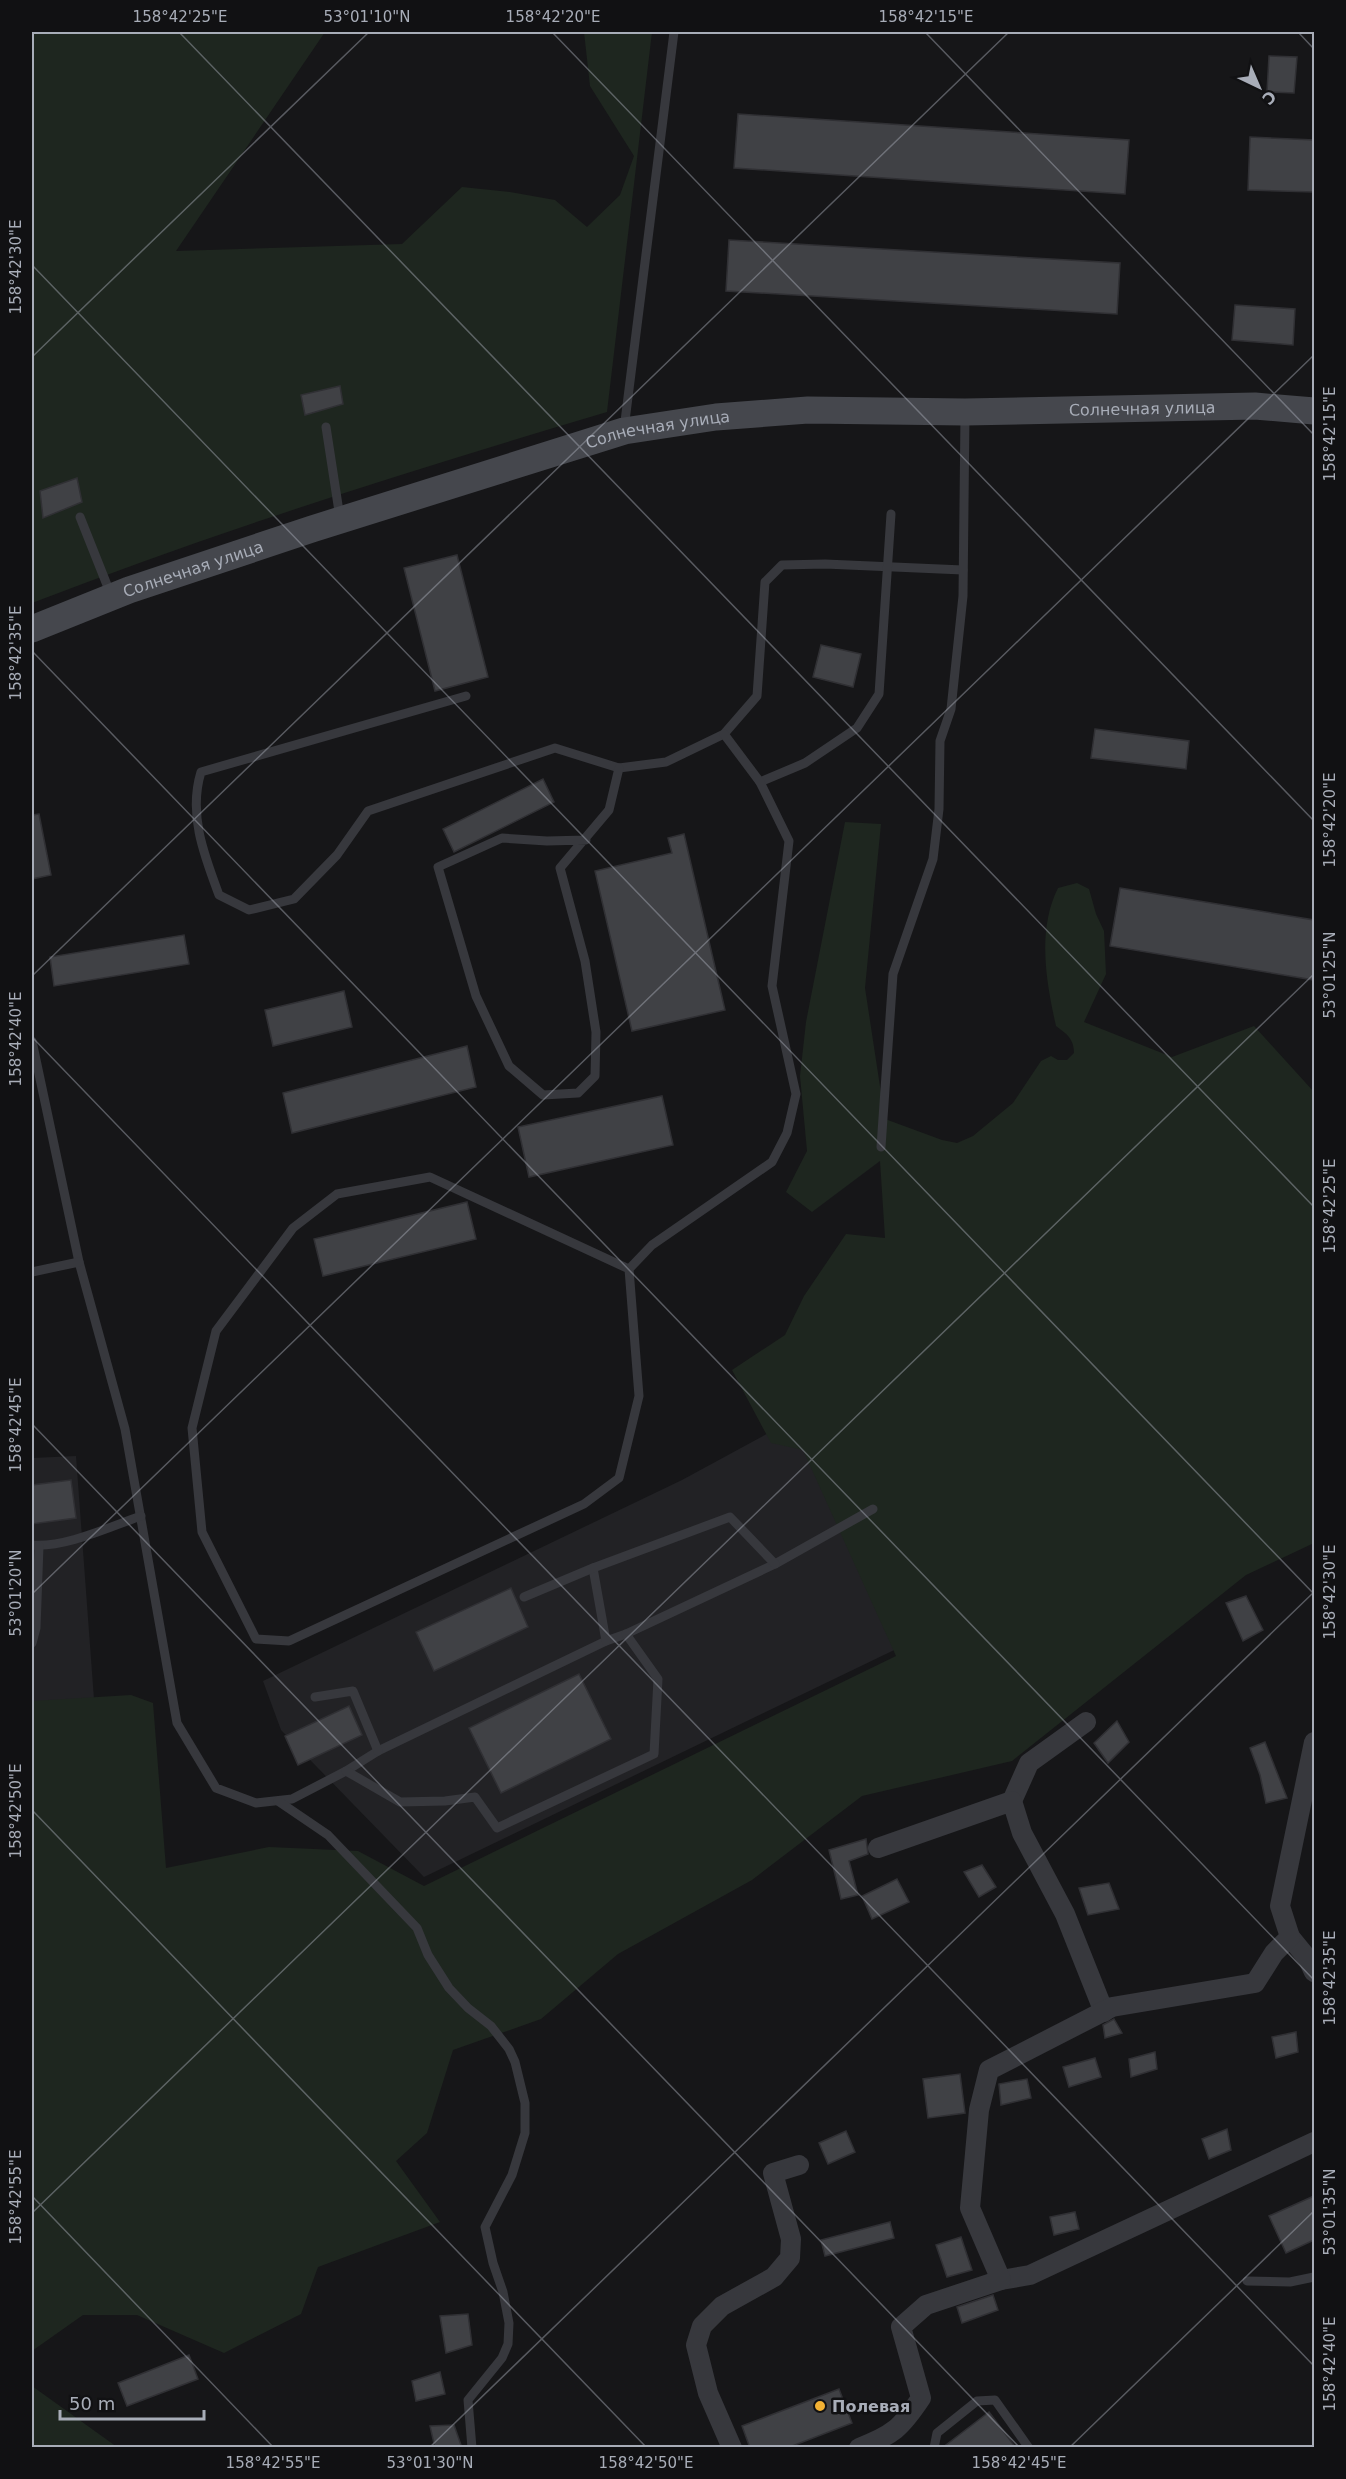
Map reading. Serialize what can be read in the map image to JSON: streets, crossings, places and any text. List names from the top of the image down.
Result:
{
  "streets": {
    "street": ["Солнечная улица"]
  },
  "places": ["Полевая"],
  "scale_bar": "50 m",
  "north": "bottom right",
  "coordinates": [
    "158°42'25\"E",
    "53°01'10\"N",
    "158°42'20\"E",
    "158°42'15\"E",
    "158°42'30\"E",
    "158°42'35\"E",
    "53°01'25\"N",
    "158°42'40\"E",
    "158°42'45\"E",
    "53°01'20\"N",
    "158°42'50\"E",
    "158°42'55\"E",
    "53°01'35\"N",
    "53°01'30\"N"
  ]
}
